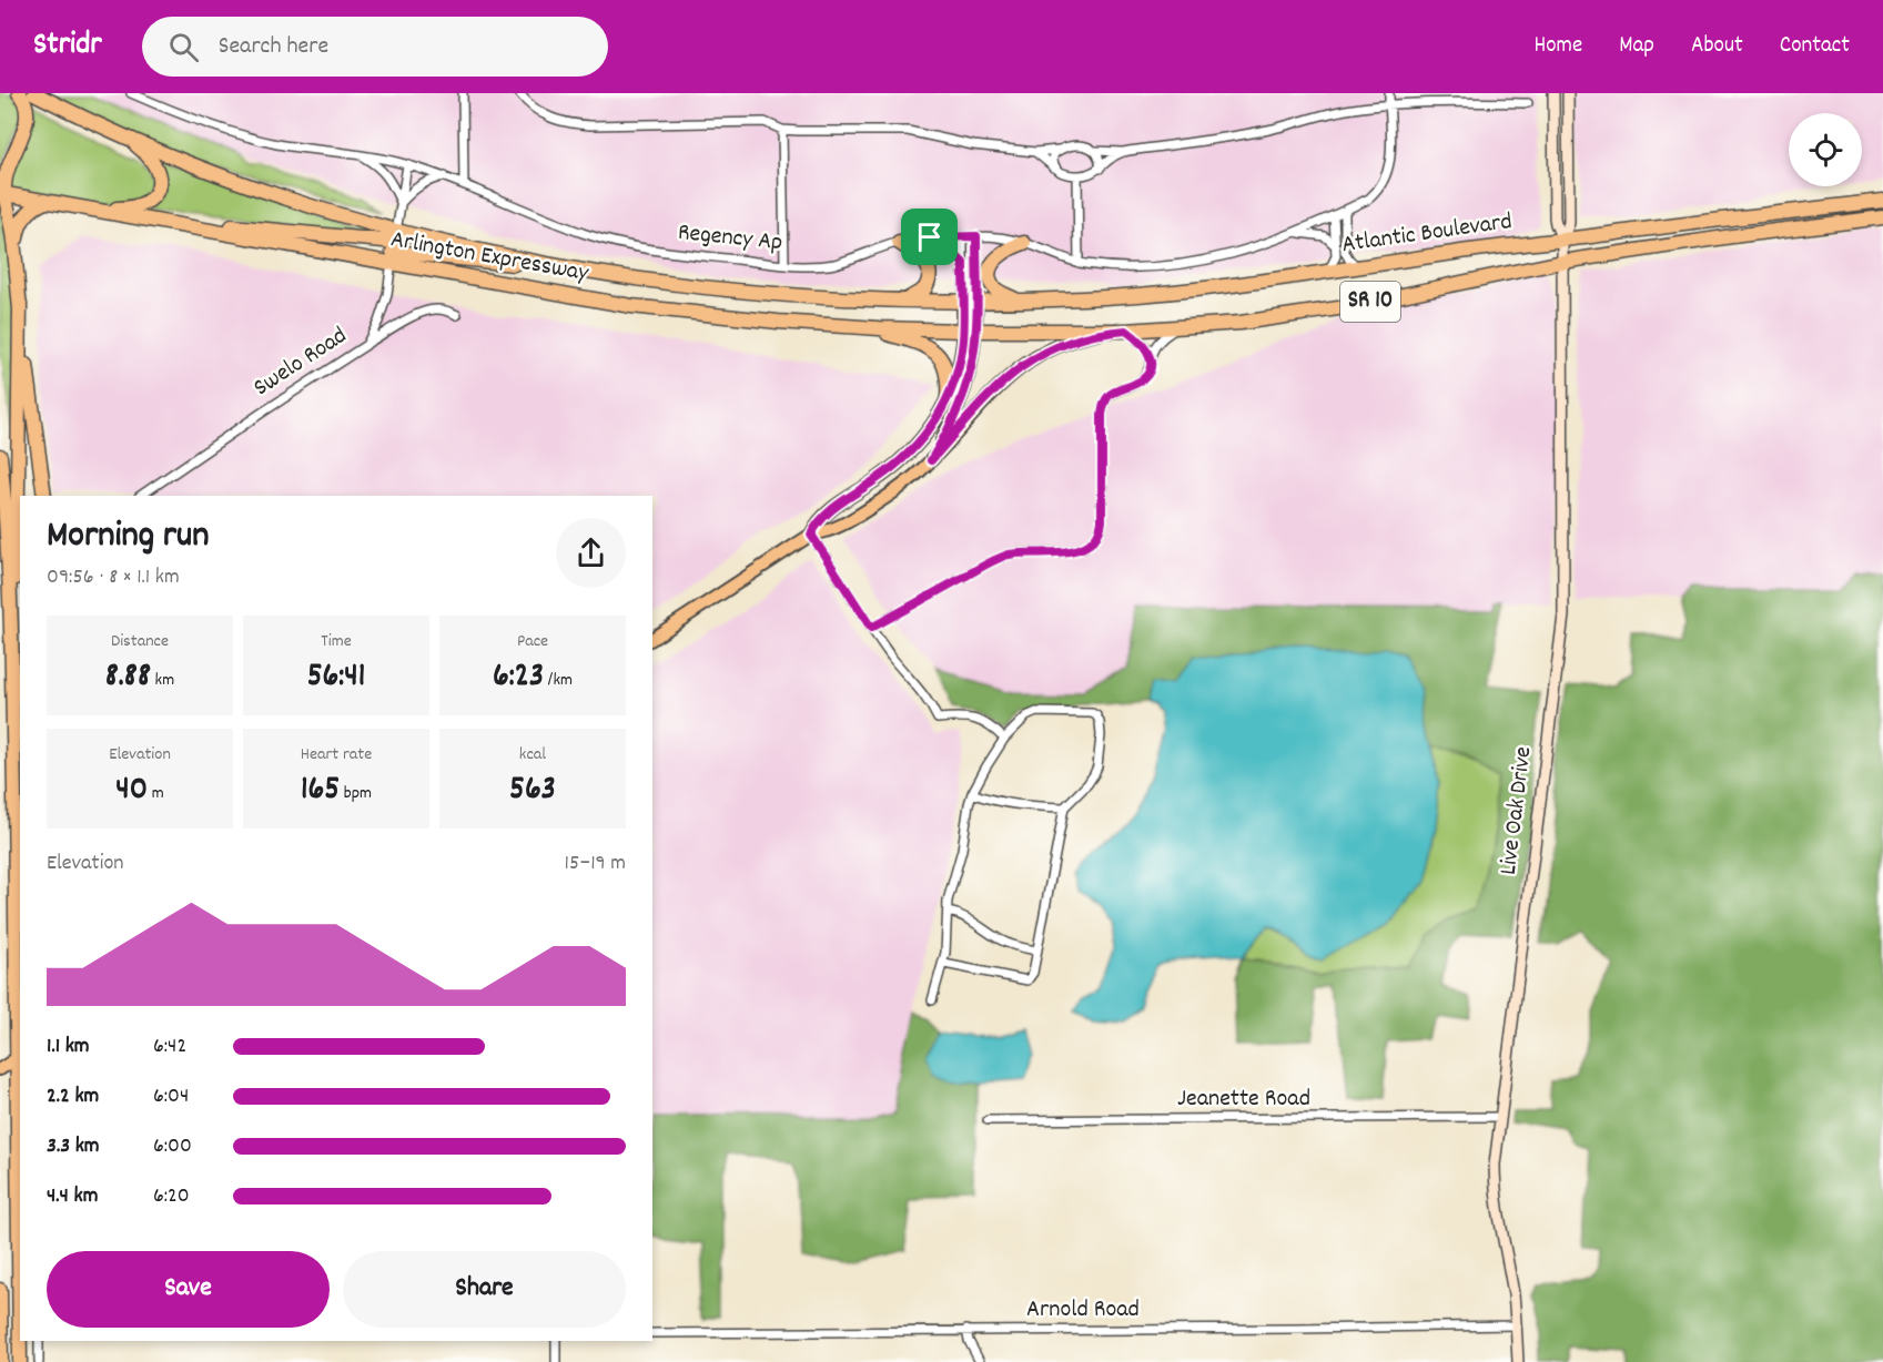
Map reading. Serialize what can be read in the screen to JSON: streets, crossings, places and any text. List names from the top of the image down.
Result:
{
  "streets": {
    "highway": ["Atlantic Boulevard", "Arlington Expressway", "SR 10"],
    "main road": ["Live Oak Drive"],
    "street": [
      "Regency Ap",
      "Swelo Road",
      "Jeanette Road",
      "Arnold Road"
    ]
  },
  "crossings": [
    ["Atlantic Boulevard", "Arlington Expressway"],
    ["Atlantic Boulevard", "Live Oak Drive"],
    ["Regency Ap", "Swelo Road"],
    ["Arlington Expressway", "Swelo Road"],
    ["Live Oak Drive", "Jeanette Road"],
    ["Live Oak Drive", "Arnold Road"]
  ],
  "page": {
    "header": "Stridr",
    "search": "Search here",
    "nav": [
      "Home",
      "Map",
      "About",
      "Contact"
    ],
    "heading": ["Morning run", "09:56 · 8 × 1.1 km"],
    "stats": [
      ["Distance", "8.88 km"],
      ["Time", "56:41"],
      ["Pace", "6:23 /km"],
      ["Elevation", "40 m"],
      ["Heart rate", "165 bpm"],
      ["kcal", "563"]
    ],
    "chart": ["Elevation", "15–19 m"],
    "list": [
      {
        "name": "1.1 km",
        "note": "6:42"
      },
      {
        "name": "2.2 km",
        "note": "6:04"
      },
      {
        "name": "3.3 km",
        "note": "6:00"
      },
      {
        "name": "4.4 km",
        "note": "6:20"
      }
    ],
    "buttons": ["Save", "Share"]
  }
}
